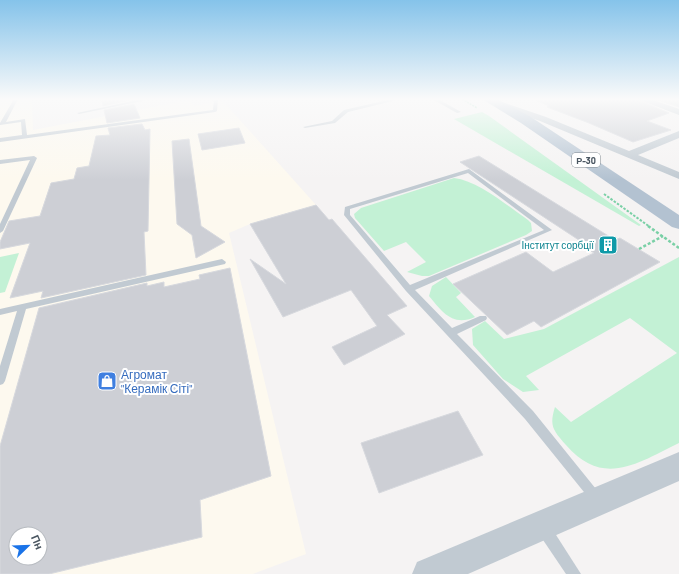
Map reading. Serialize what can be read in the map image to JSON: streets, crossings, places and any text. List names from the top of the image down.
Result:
{
  "streets": {
    "main road": ["Р-30"]
  },
  "places": {
    "building": ["Інститут сорбції"],
    "shop": ["Агромат \"Керамік Сіті\""]
  },
  "north": "top right"
}
